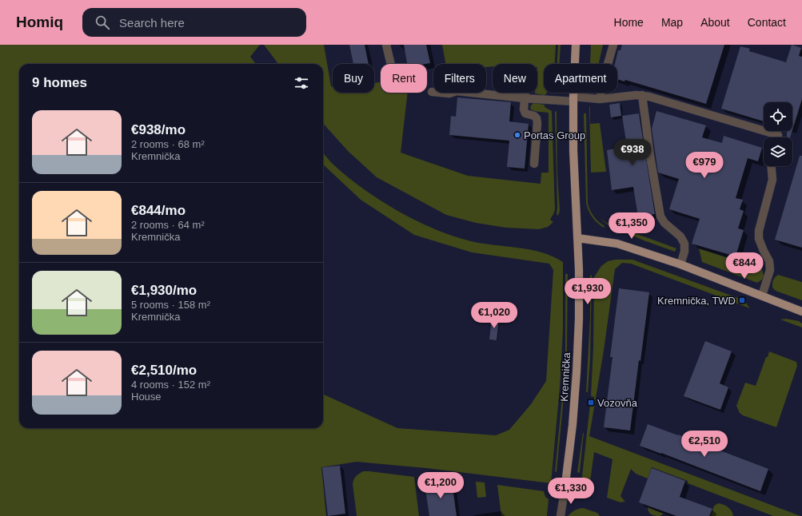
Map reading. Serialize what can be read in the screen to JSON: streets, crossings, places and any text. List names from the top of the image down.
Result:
{
  "streets": {
    "main road": ["Kremnička"]
  },
  "places": {
    "other": ["Portas Group"],
    "transit": ["Kremnička, TWD", "Vozovňa"]
  },
  "page": {
    "header": "Homiq",
    "search": "Search here",
    "nav": [
      "Home",
      "Map",
      "About",
      "Contact"
    ],
    "chip": [
      "Buy",
      "Rent",
      "Filters",
      "New",
      "Apartment"
    ],
    "heading": "9 homes",
    "list": [
      {
        "name": "€938/mo",
        "note": "2 rooms · 68 m² · Kremnička"
      },
      {
        "name": "€844/mo",
        "note": "2 rooms · 64 m² · Kremnička"
      },
      {
        "name": "€1,930/mo",
        "note": "5 rooms · 158 m² · Kremnička"
      },
      {
        "name": "€2,510/mo",
        "note": "4 rooms · 152 m² · House"
      }
    ],
    "price": [
      "€938",
      "€979",
      "€1,350",
      "€844",
      "€1,930",
      "€1,020",
      "€2,510",
      "€1,200",
      "€1,330"
    ]
  }
}
